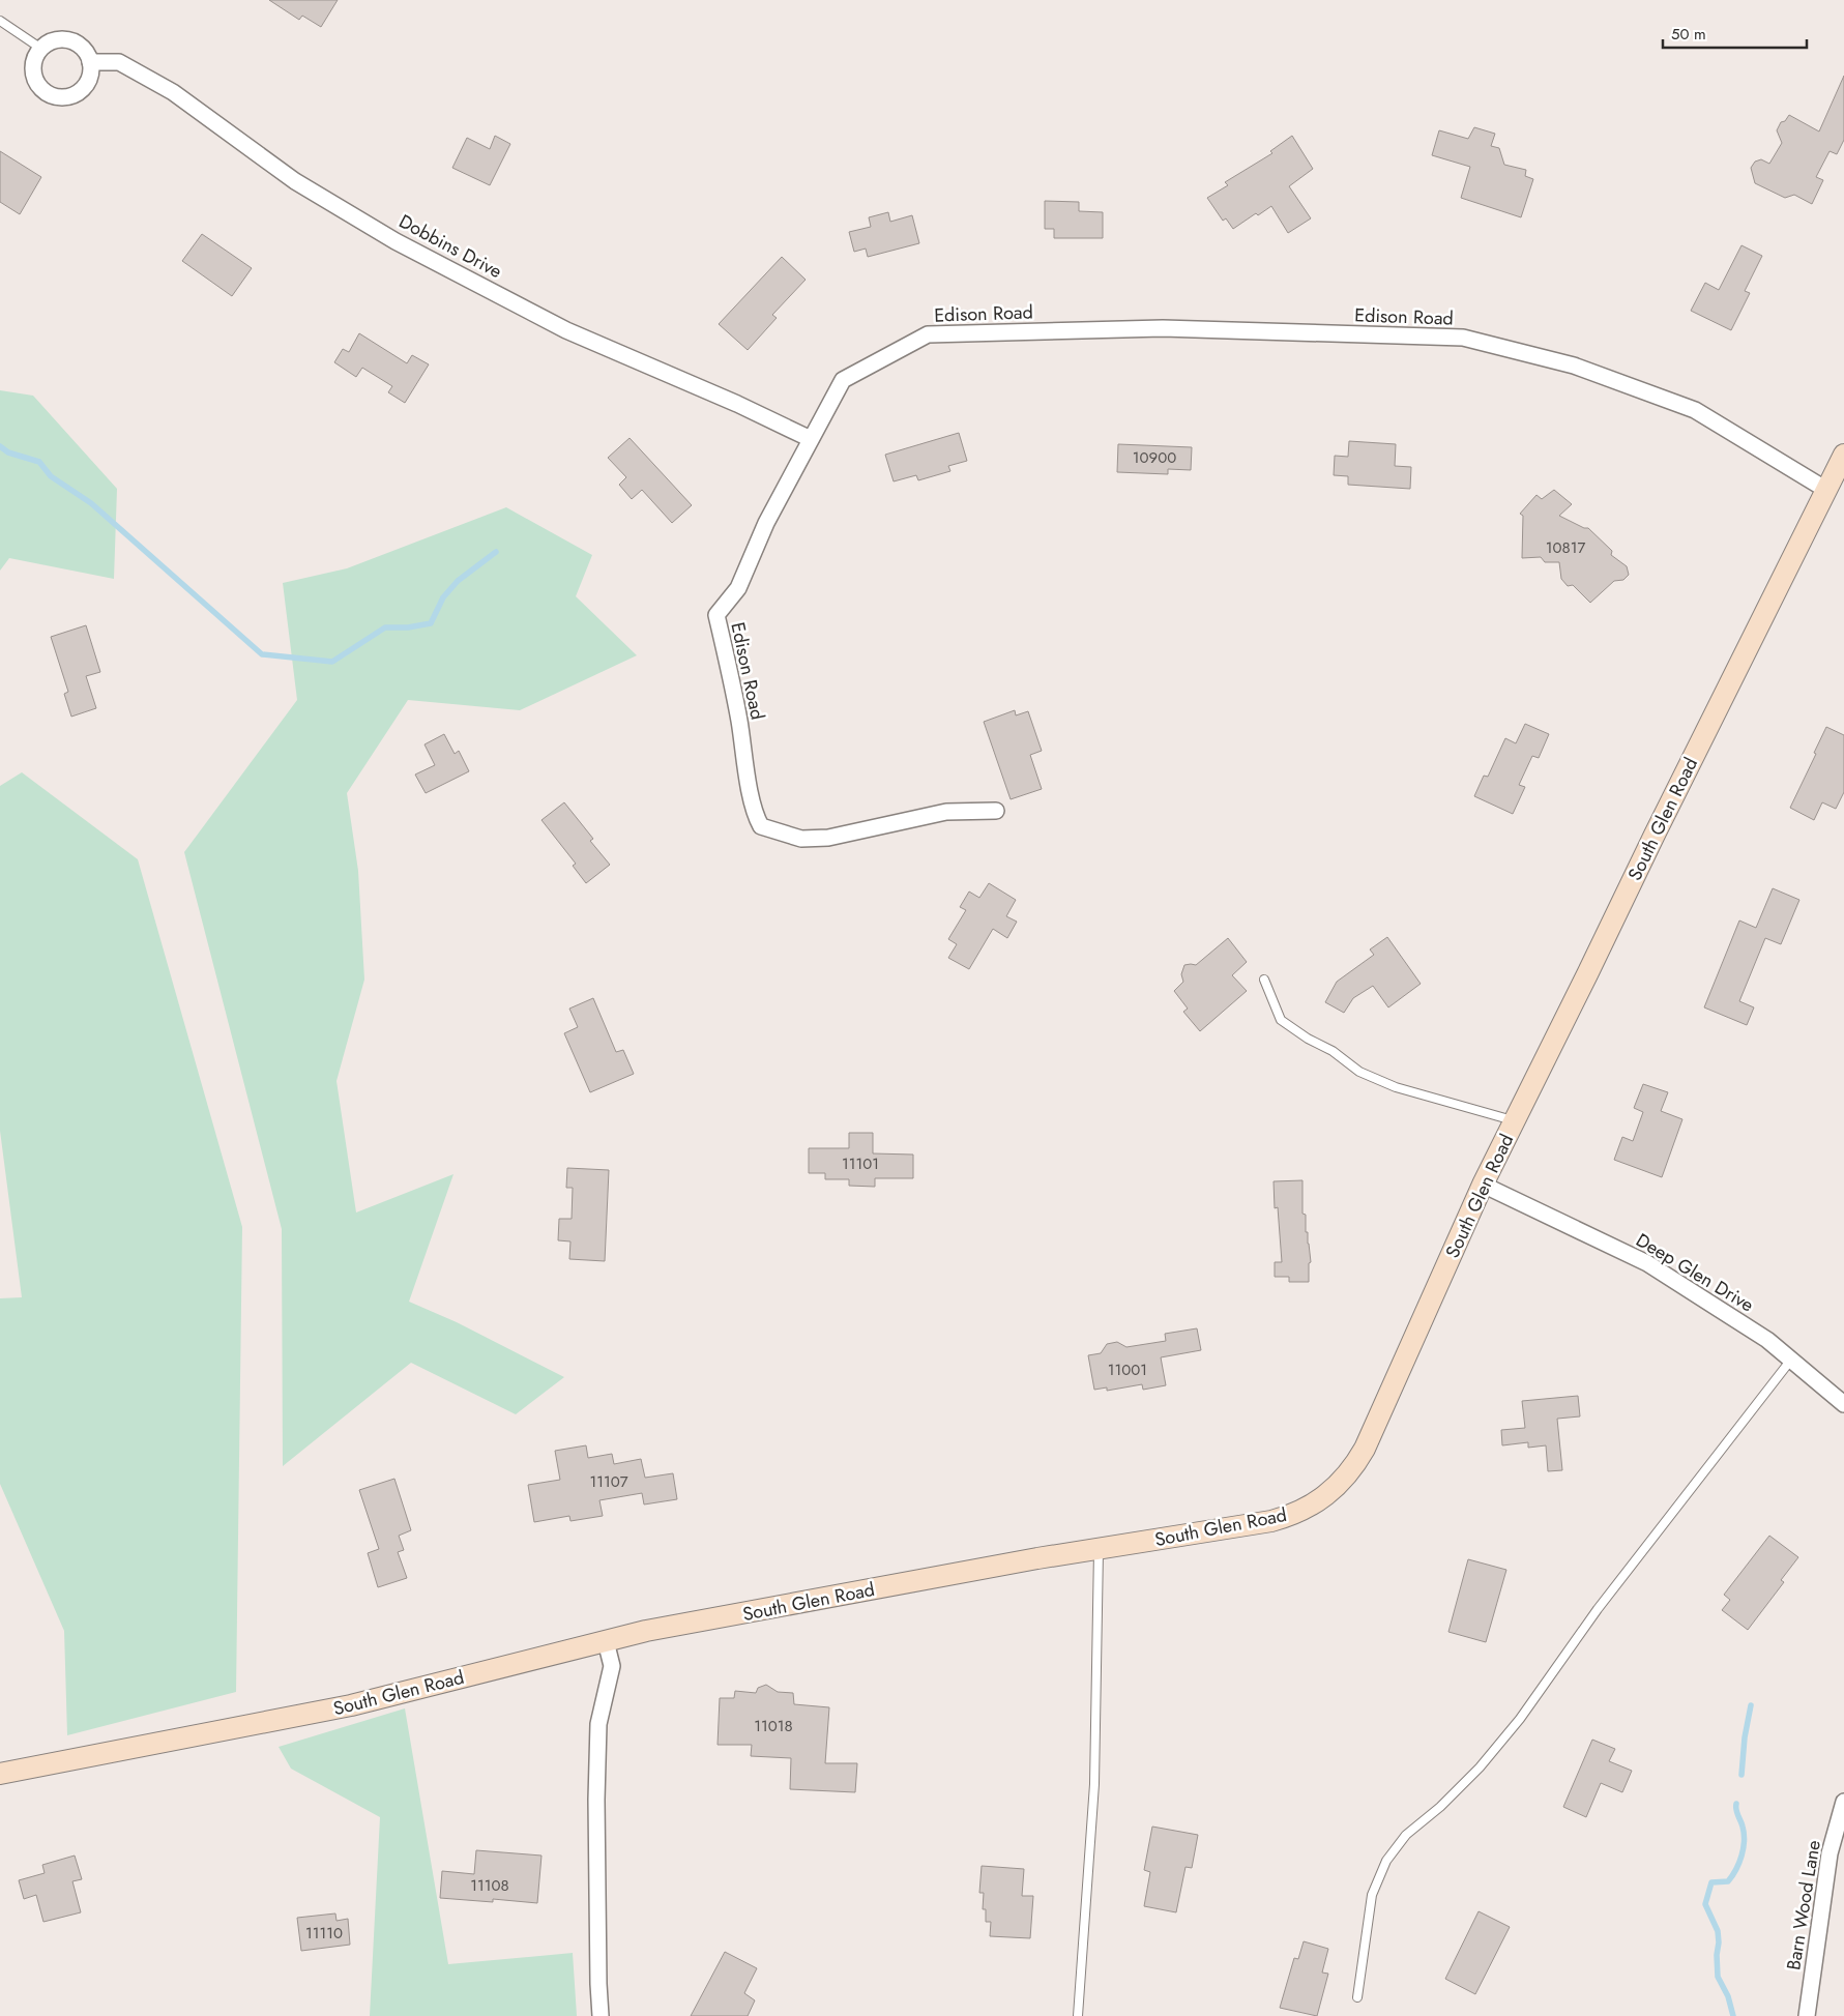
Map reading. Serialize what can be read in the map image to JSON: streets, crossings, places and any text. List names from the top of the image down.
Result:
{
  "streets": {
    "main road": ["South Glen Road"],
    "street": [
      "Dobbins Drive",
      "Edison Road",
      "Deep Glen Drive",
      "Barn Wood Lane"
    ]
  },
  "crossings": [
    ["Dobbins Drive", "Edison Road"],
    ["Edison Road", "South Glen Road"],
    ["South Glen Road", "Deep Glen Drive"]
  ],
  "house_numbers": [
    "10900",
    "10817",
    "11101",
    "11001",
    "11107",
    "11018",
    "11108",
    "11110"
  ],
  "scale_bar": "50 m"
}
